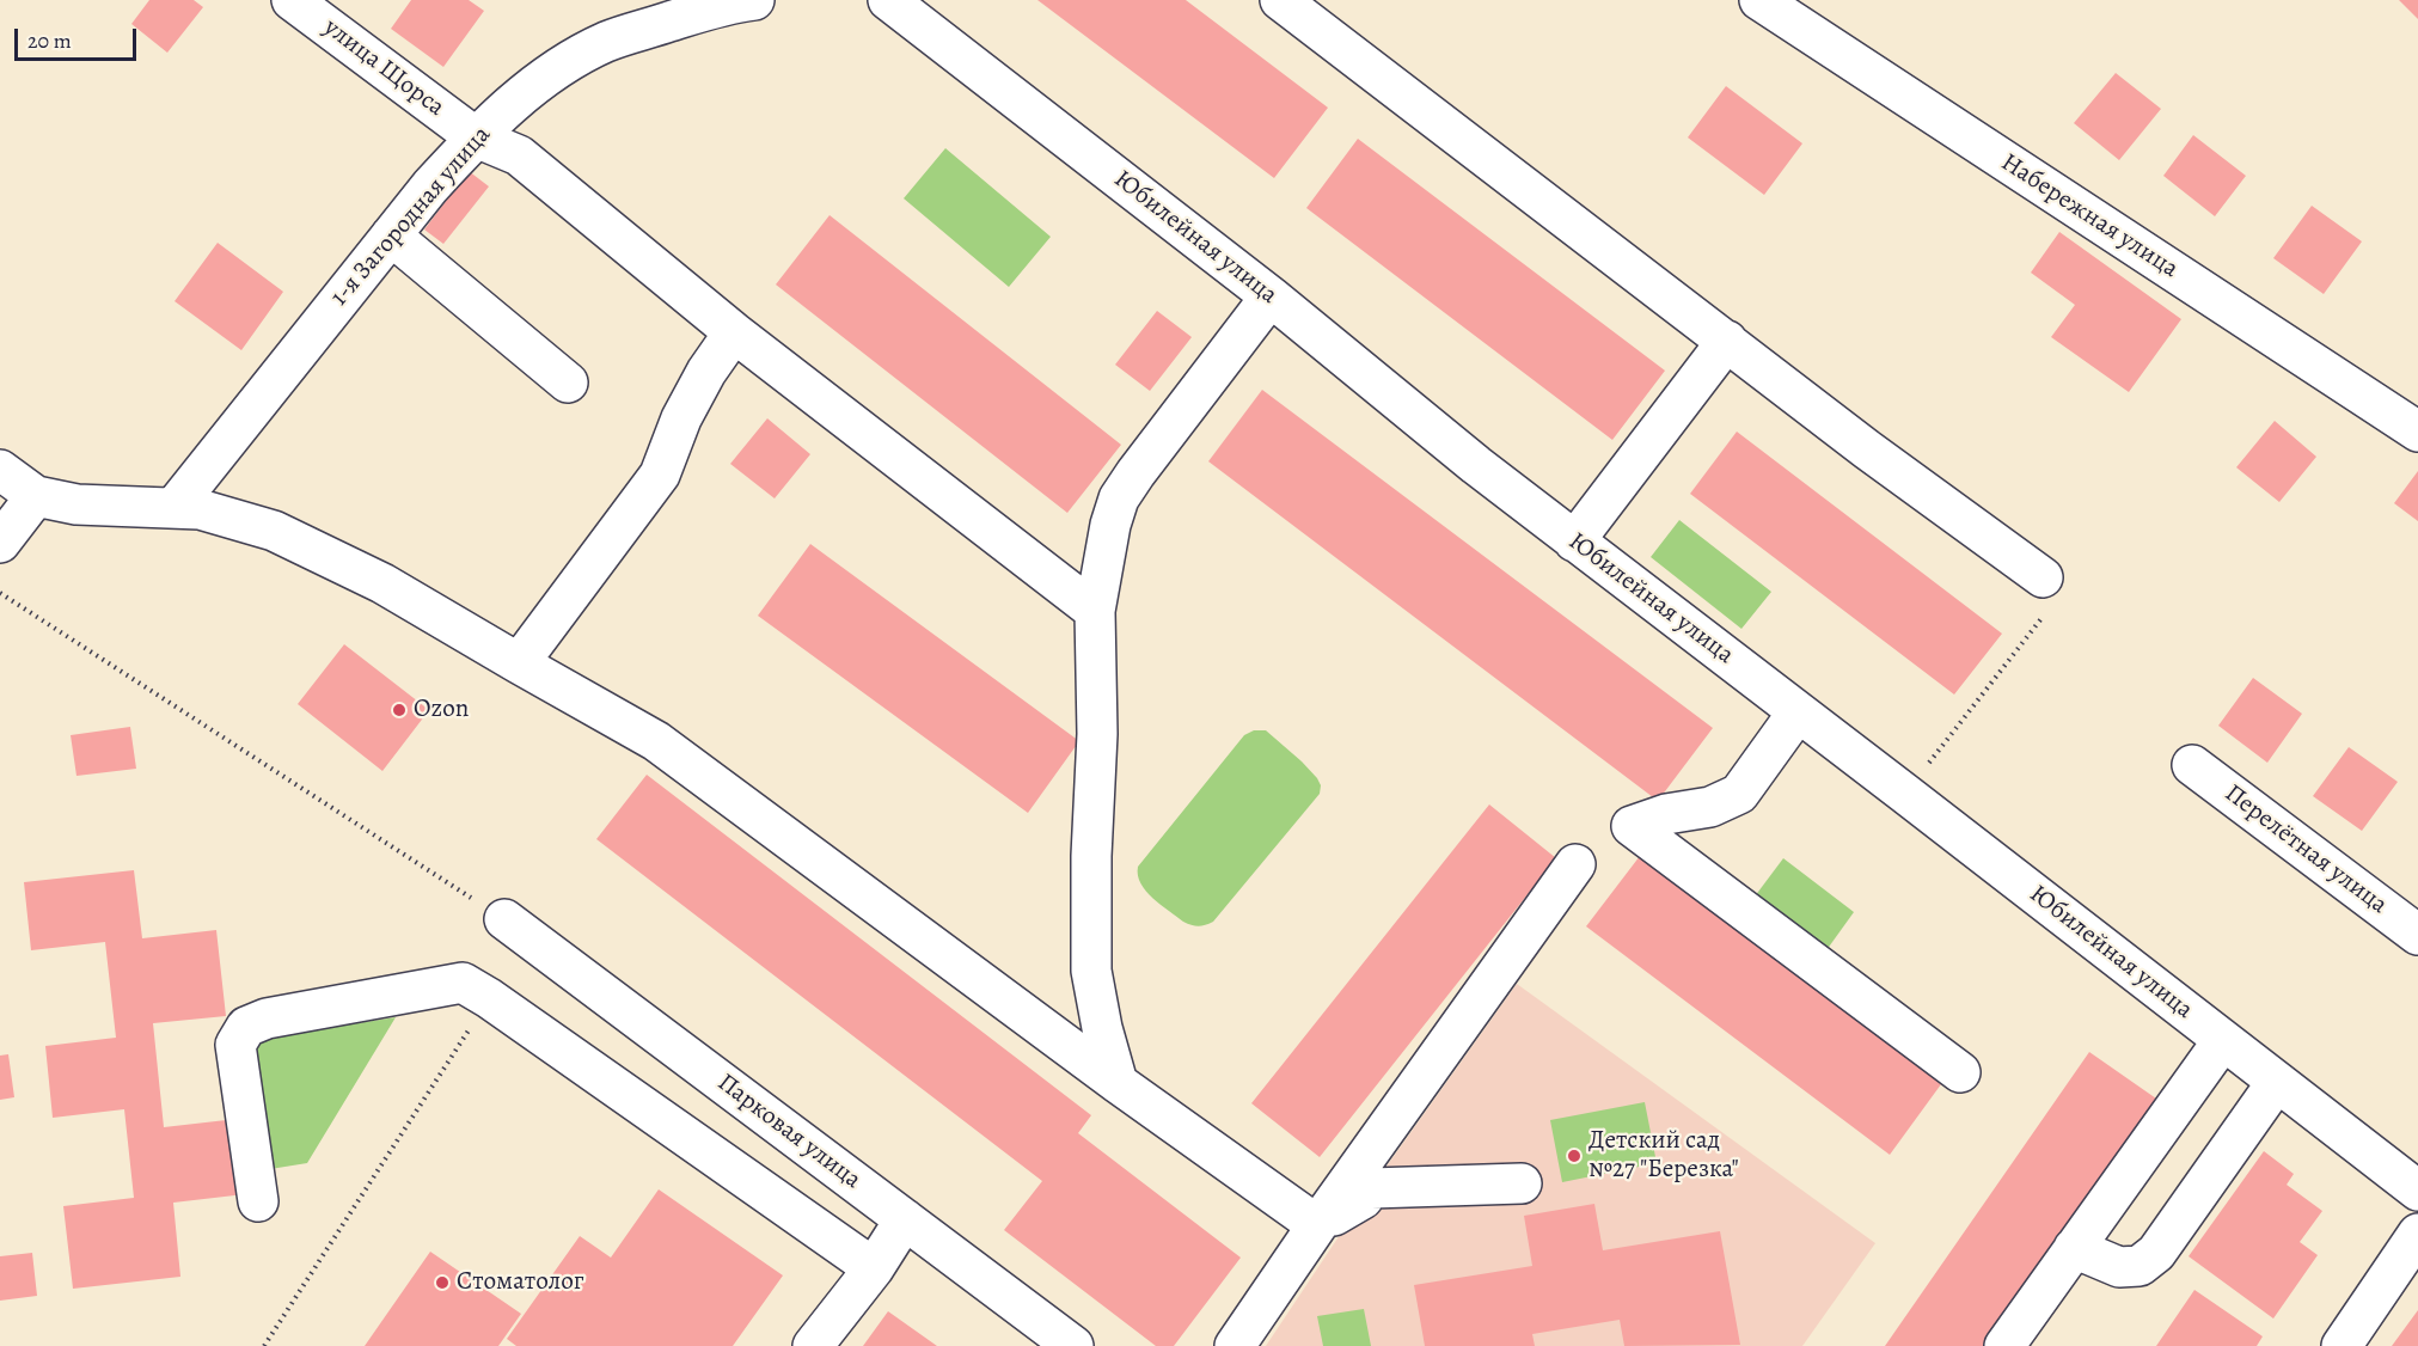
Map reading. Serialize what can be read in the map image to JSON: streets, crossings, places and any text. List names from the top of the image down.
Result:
{
  "streets": {
    "street": [
      "улица Щорса",
      "1-я Загородная улица",
      "Набережная улица",
      "Юбилейная улица",
      "Перелётная улица",
      "Парковая улица"
    ]
  },
  "crossings": [
    ["улица Щорса", "1-я Загородная улица"]
  ],
  "places": ["Ozon", "Детский сад №27 \"Березка\"", "Стоматолог"],
  "scale_bar": "20 m"
}
